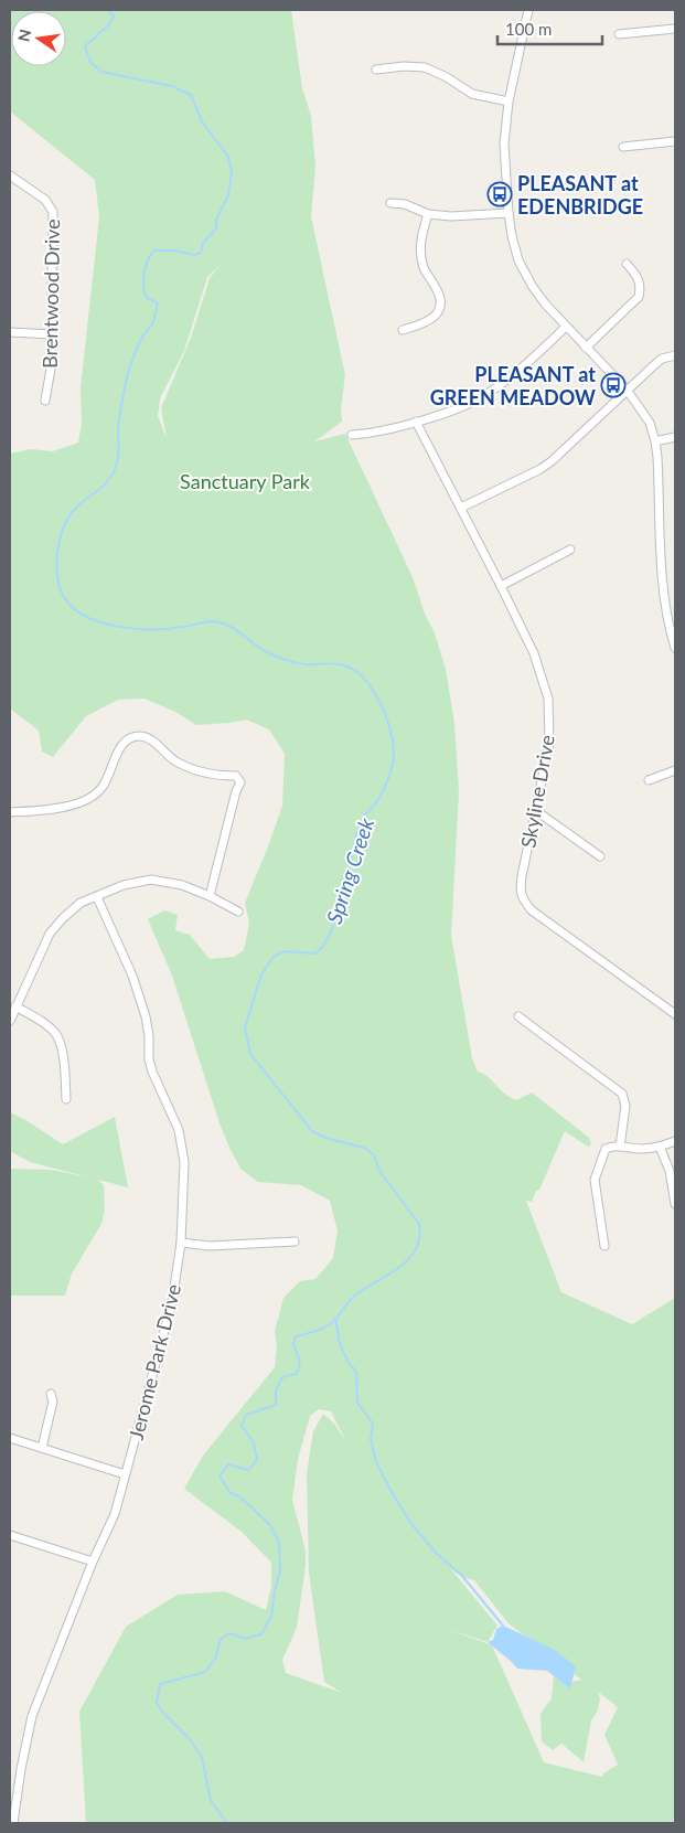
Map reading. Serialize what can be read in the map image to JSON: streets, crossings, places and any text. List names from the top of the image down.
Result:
{
  "streets": {
    "street": ["Brentwood Drive", "Skyline Drive", "Jerome Park Drive"]
  },
  "water": ["Spring Creek"],
  "parks": ["Sanctuary Park"],
  "places": {
    "bus stop": ["PLEASANT at EDENBRIDGE", "PLEASANT at GREEN MEADOW"]
  },
  "scale_bar": "100 m",
  "north": "left"
}
